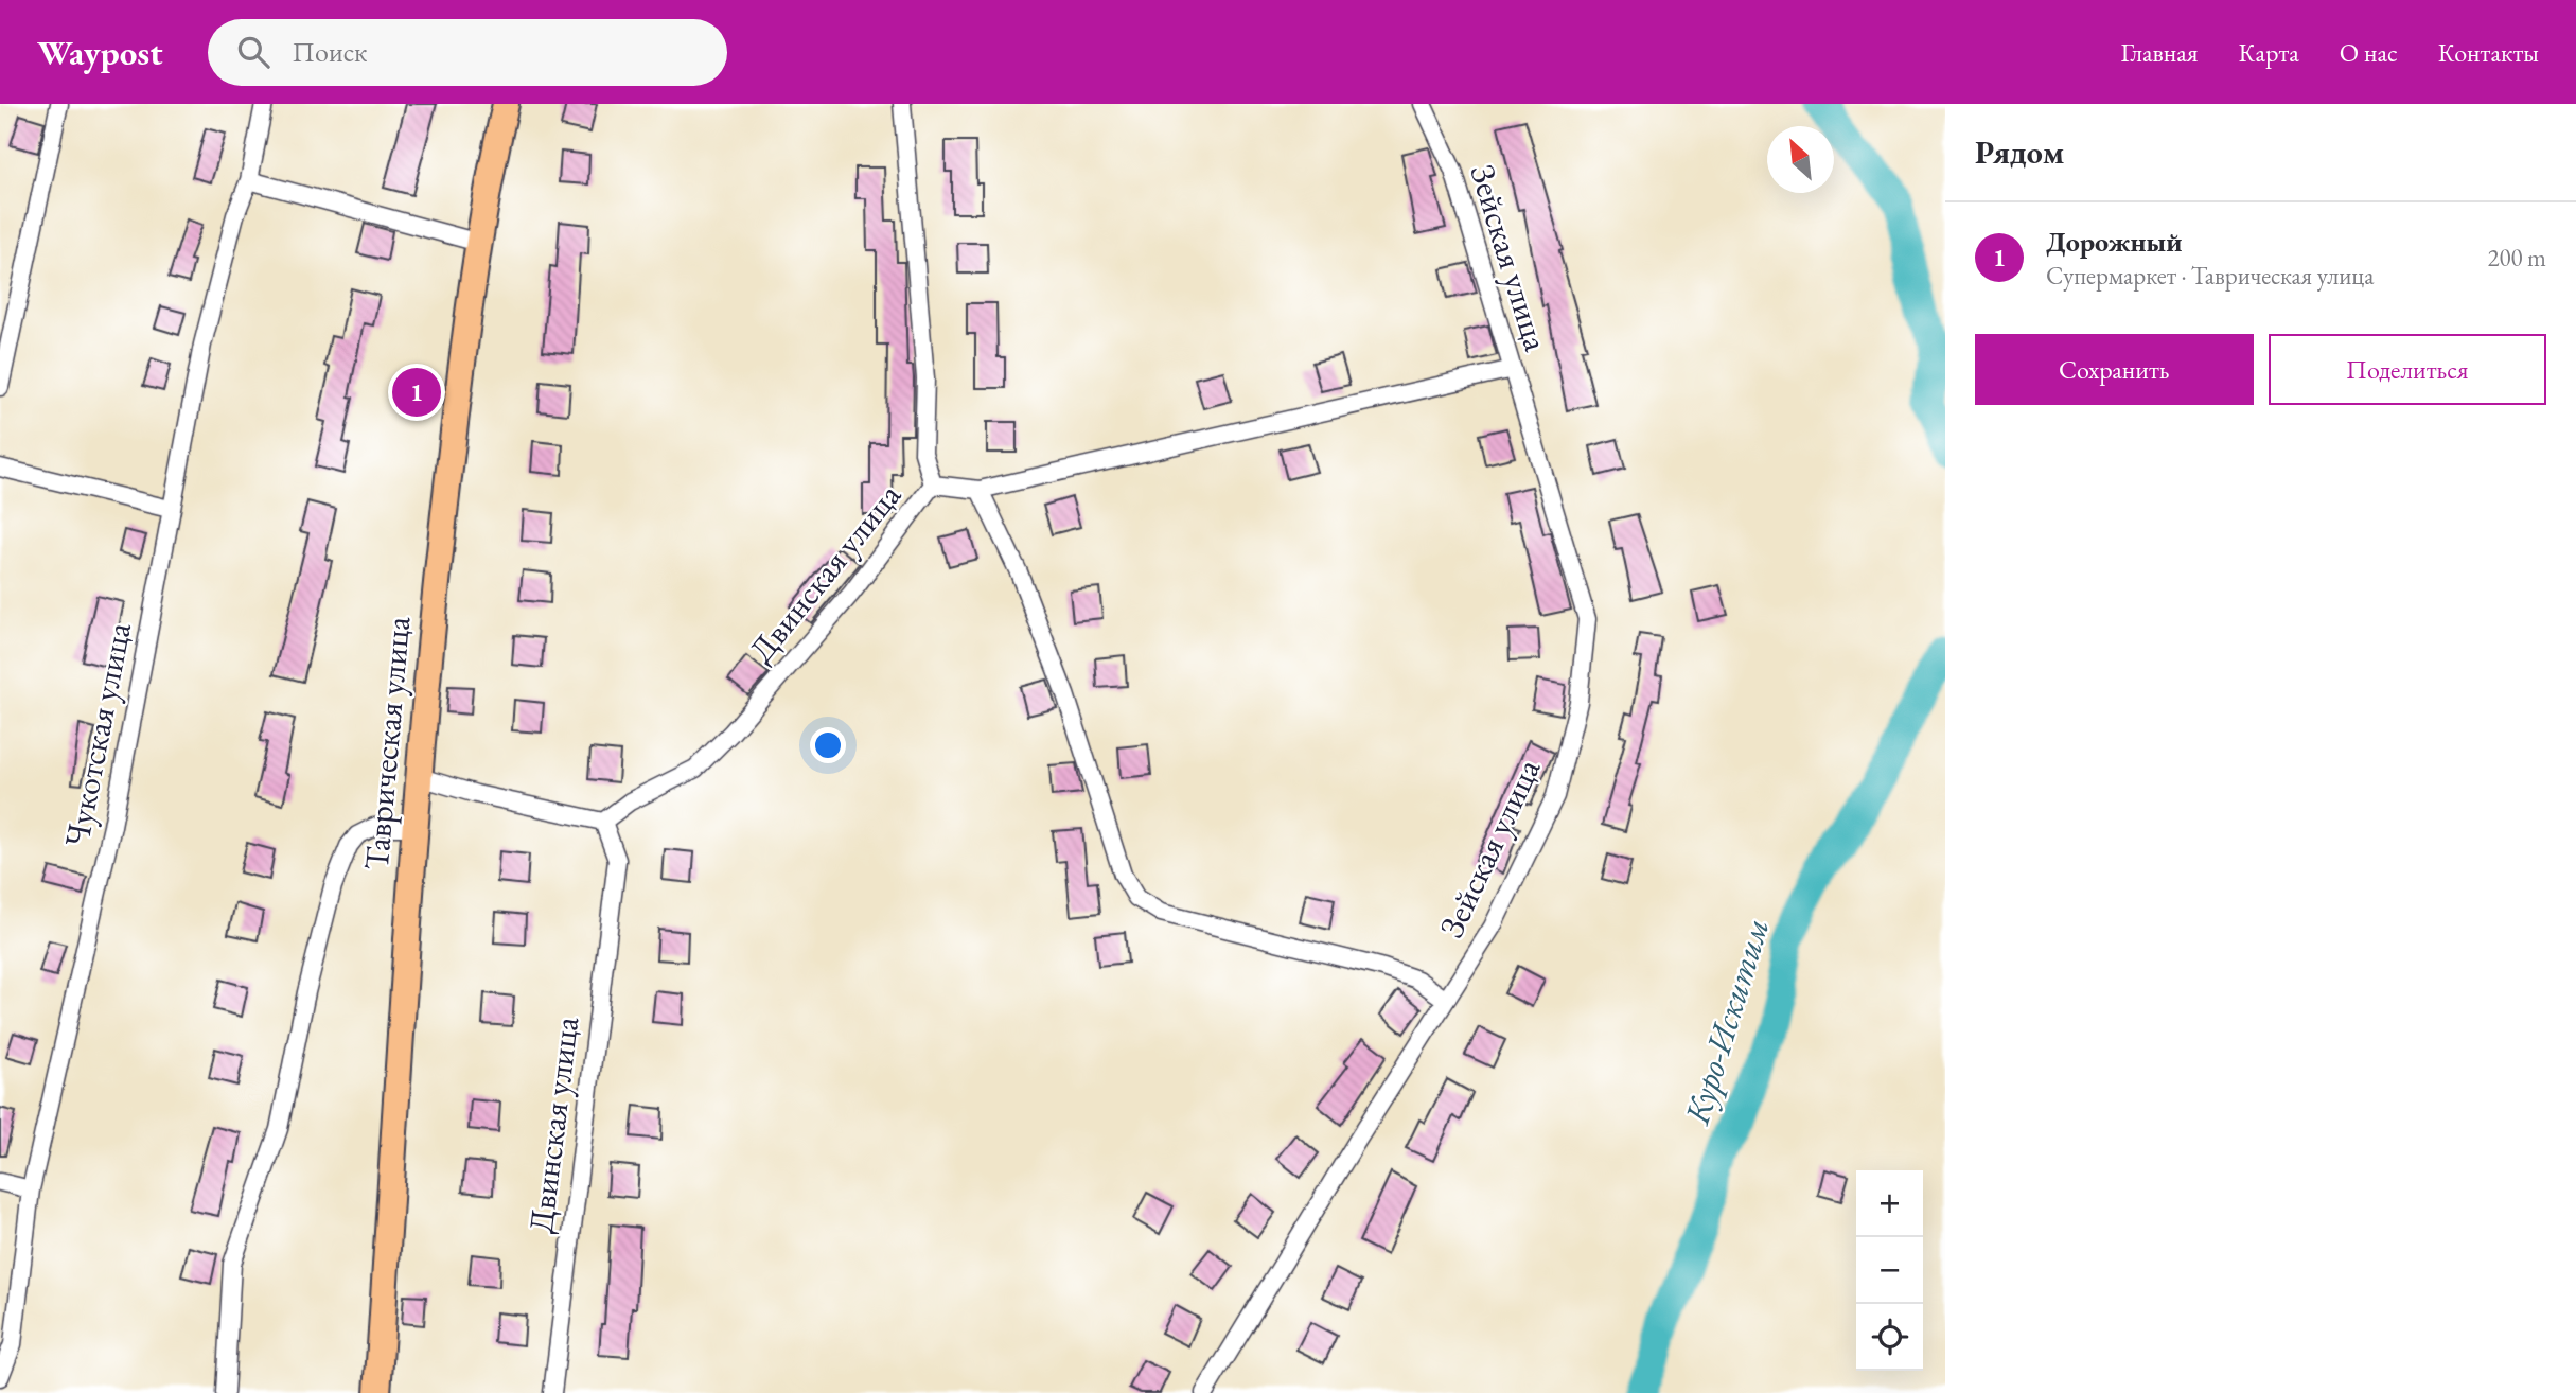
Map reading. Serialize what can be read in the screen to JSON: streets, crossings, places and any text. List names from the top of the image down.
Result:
{
  "streets": {
    "main road": ["Таврическая улица"],
    "street": ["Зейская улица", "Двинская улица", "Чукотская улица"]
  },
  "water": ["Куро-Искитим"],
  "north": "top left",
  "page": {
    "header": "Waypost",
    "search": "Поиск",
    "nav": [
      "Главная",
      "Карта",
      "О нас",
      "Контакты"
    ],
    "heading": "Рядом",
    "list": [
      {
        "mark": "1",
        "name": "Дорожный",
        "note": "Супермаркет · Таврическая улица",
        "value": "200 m"
      }
    ],
    "buttons": ["Сохранить", "Поделиться"],
    "pins": "1",
    "map_buttons": ["+", "−"]
  }
}
